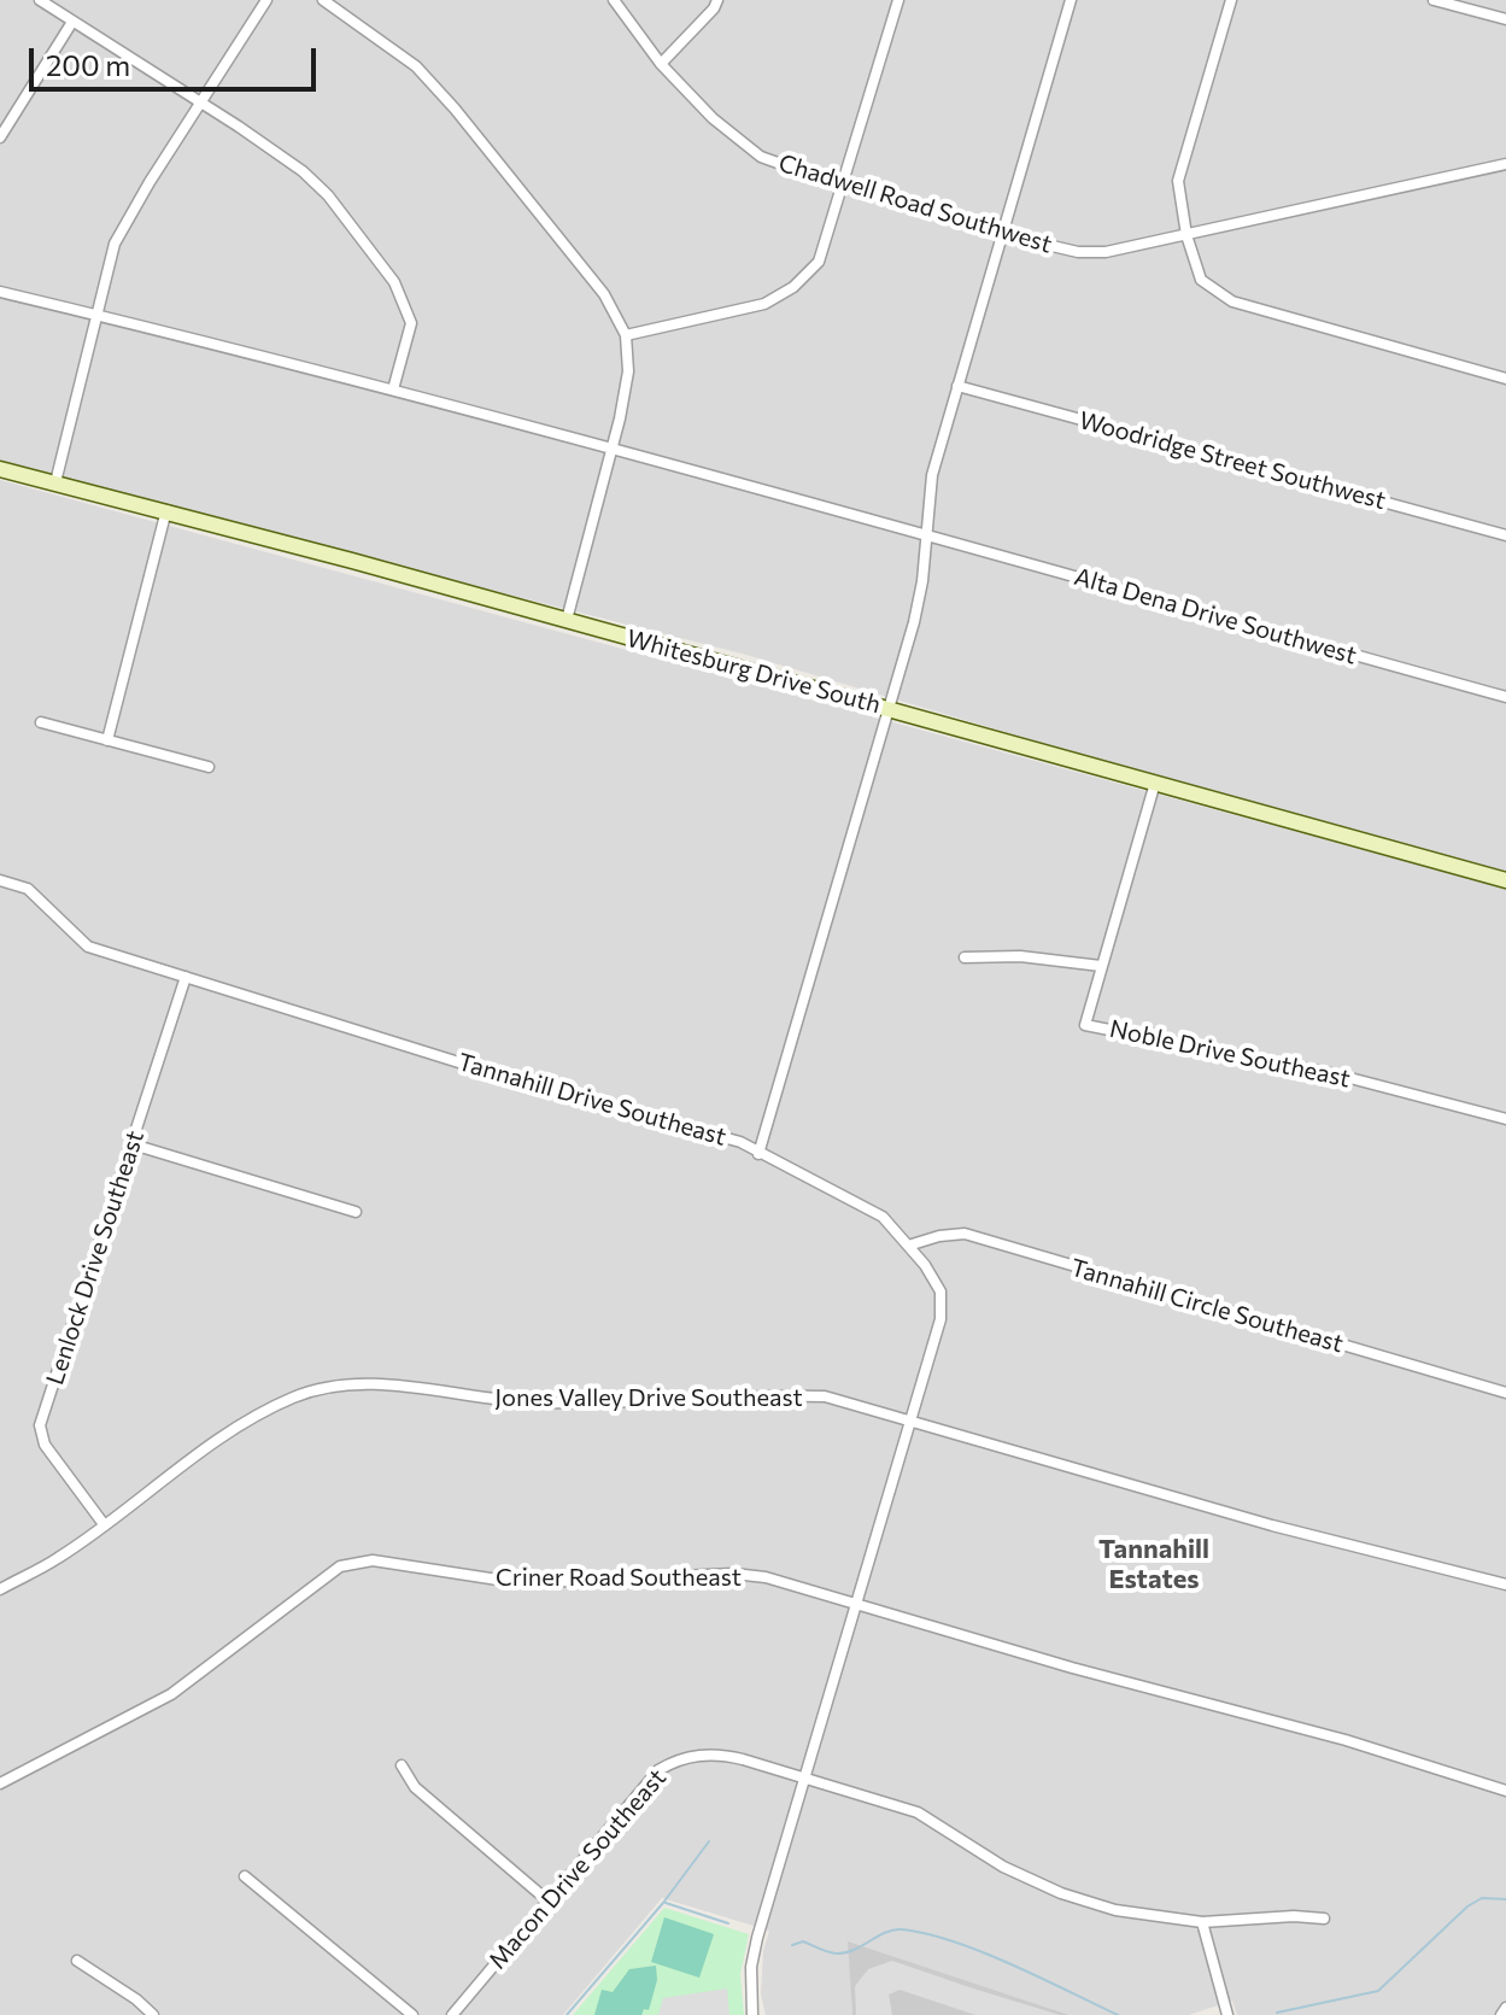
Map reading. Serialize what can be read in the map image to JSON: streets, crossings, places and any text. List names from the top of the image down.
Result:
{
  "streets": {
    "main road": ["Whitesburg Drive South"],
    "street": [
      "Chadwell Road Southwest",
      "Woodridge Street Southwest",
      "Alta Dena Drive Southwest",
      "Noble Drive Southeast",
      "Tannahill Drive Southeast",
      "Lenlock Drive Southeast",
      "Tannahill Circle Southeast",
      "Jones Valley Drive Southeast",
      "Criner Road Southeast",
      "Macon Drive Southeast"
    ]
  },
  "crossings": [
    ["Whitesburg Drive South", "Noble Drive Southeast"],
    ["Tannahill Drive Southeast", "Lenlock Drive Southeast"],
    ["Tannahill Drive Southeast", "Tannahill Circle Southeast"],
    ["Tannahill Drive Southeast", "Jones Valley Drive Southeast"],
    ["Tannahill Drive Southeast", "Criner Road Southeast"],
    ["Tannahill Drive Southeast", "Macon Drive Southeast"],
    ["Lenlock Drive Southeast", "Jones Valley Drive Southeast"]
  ],
  "districts": ["Tannahill Estates"],
  "scale_bar": "200 m"
}
